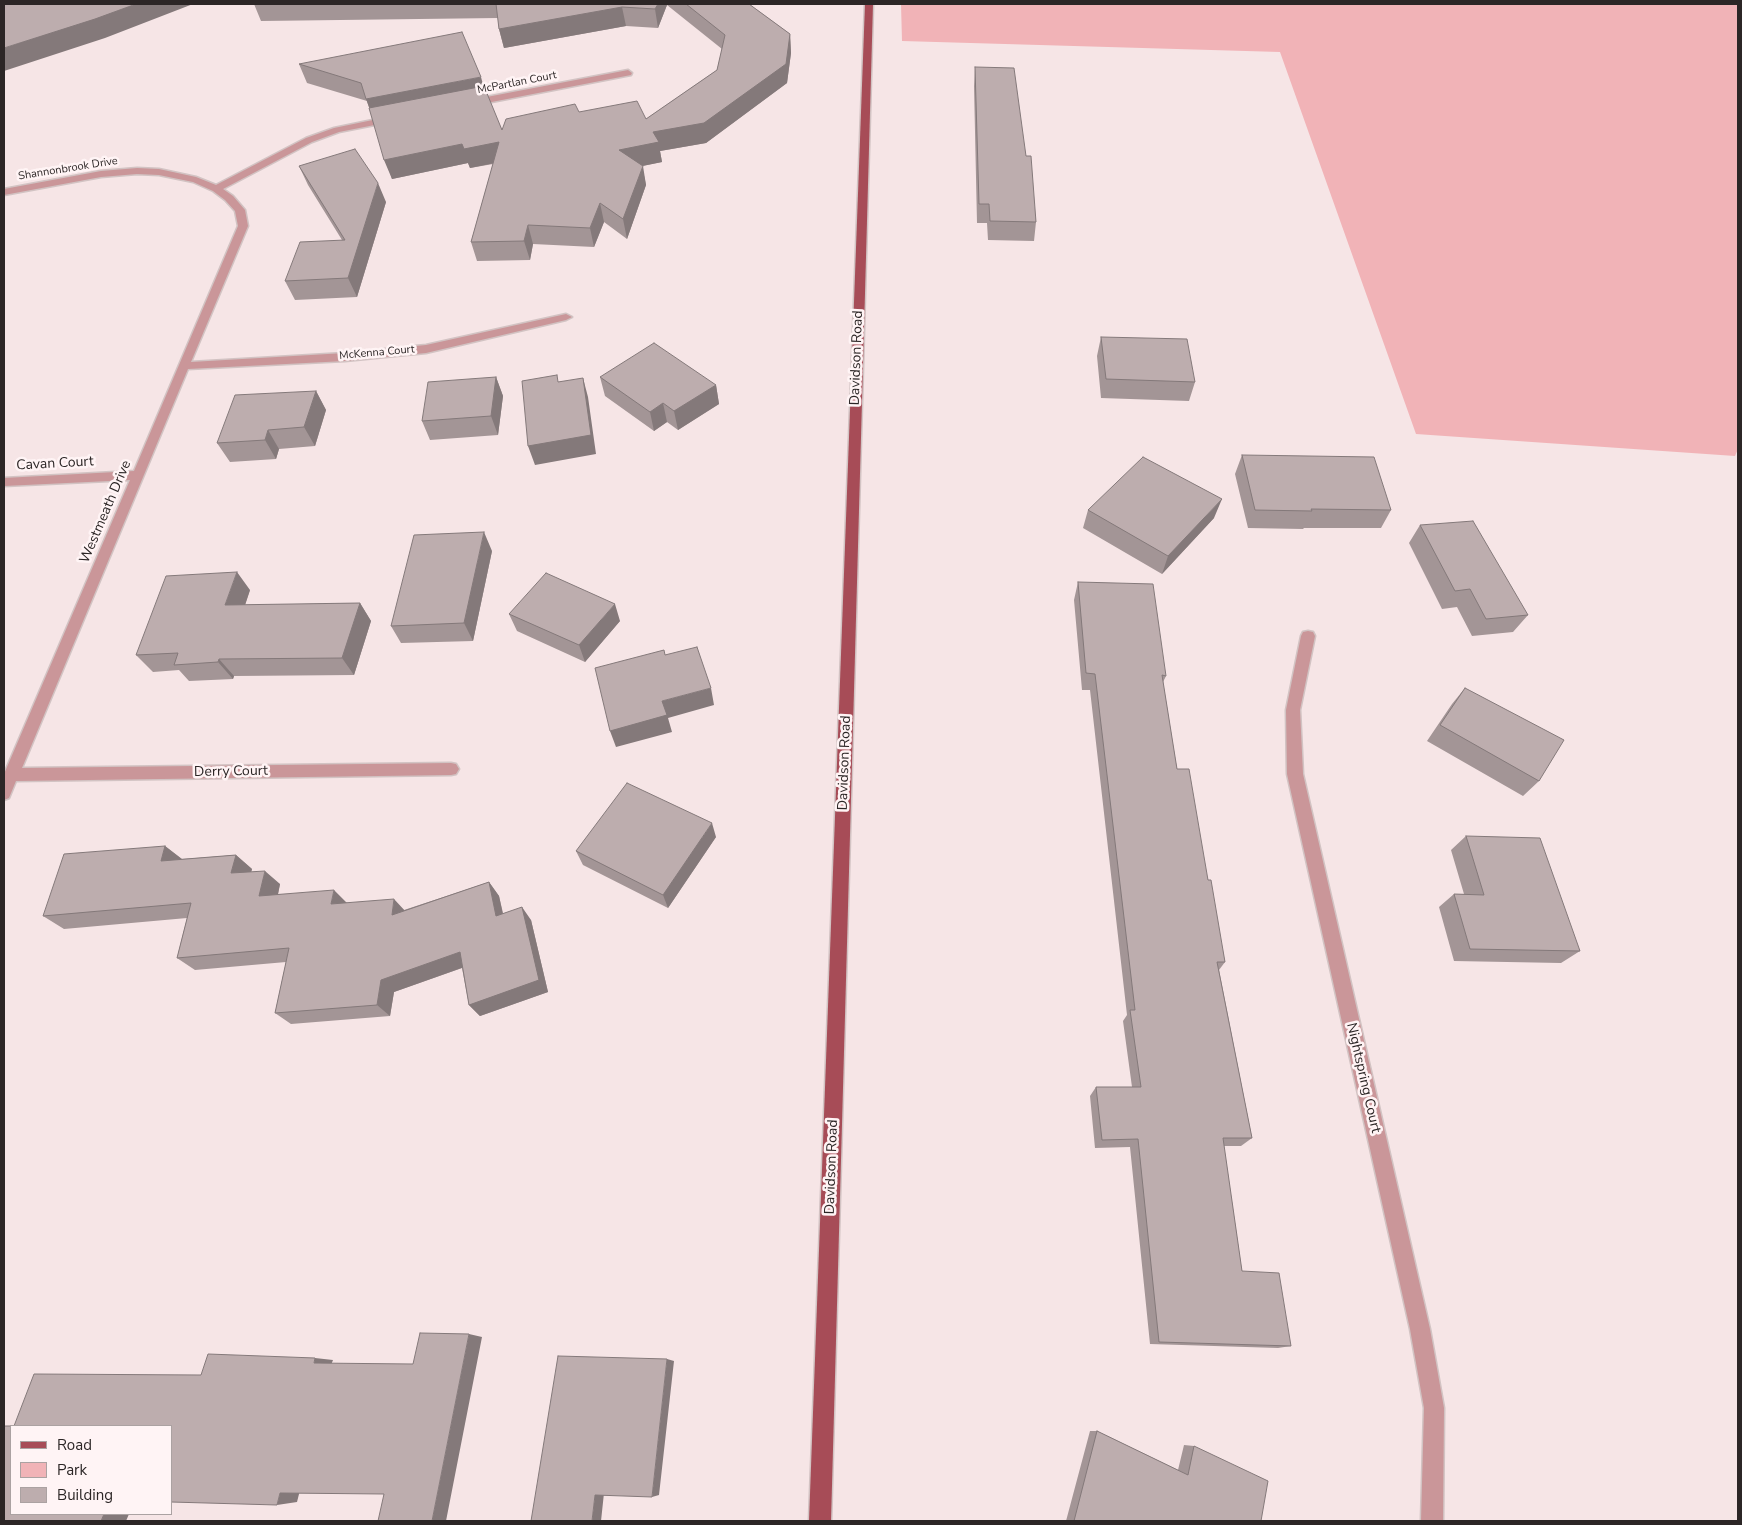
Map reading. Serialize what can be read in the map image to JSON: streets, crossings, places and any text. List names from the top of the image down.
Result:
{
  "streets": {
    "main road": ["Davidson Road"],
    "street": [
      "McPartlan Court",
      "Shannonbrook Drive",
      "McKenna Court",
      "Cavan Court",
      "Westmeath Drive",
      "Derry Court",
      "Nightspring Court"
    ]
  },
  "crossings": [
    ["Shannonbrook Drive", "Westmeath Drive"],
    ["McKenna Court", "Westmeath Drive"],
    ["Cavan Court", "Westmeath Drive"],
    ["Westmeath Drive", "Derry Court"]
  ],
  "legend": ["Road", "Park", "Building"]
}
